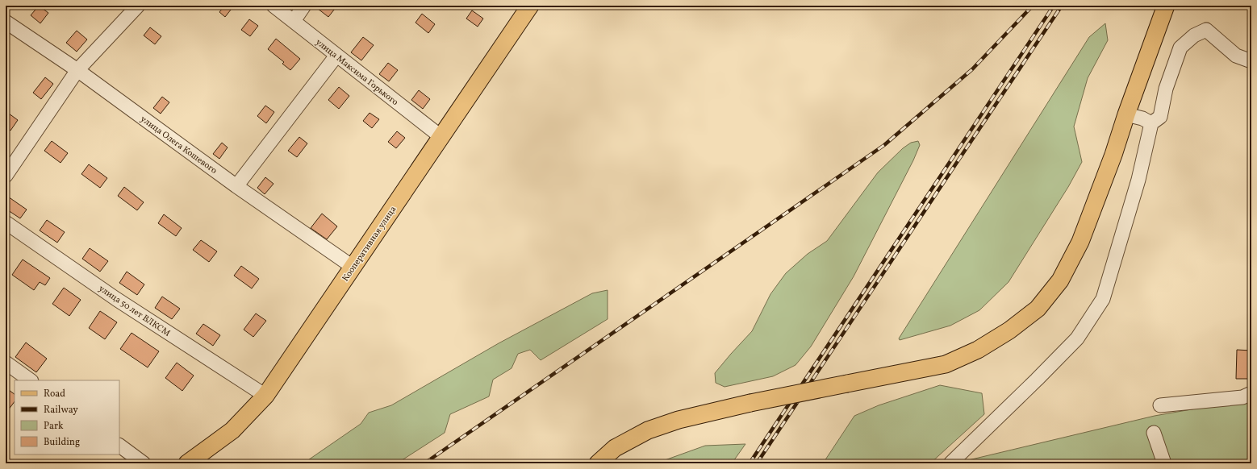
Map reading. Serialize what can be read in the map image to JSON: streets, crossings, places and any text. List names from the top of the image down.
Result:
{
  "streets": {
    "main road": ["Кооперативная улица"],
    "street": ["улица Максима Горького", "улица Олега Кошевого", "улица 50 лет ВЛКСМ"]
  },
  "crossings": [
    ["улица Максима Горького", "Кооперативная улица"],
    ["улица Олега Кошевого", "Кооперативная улица"],
    ["Кооперативная улица", "улица 50 лет ВЛКСМ"]
  ],
  "legend": [
    "Road",
    "Railway",
    "Park",
    "Building"
  ]
}
